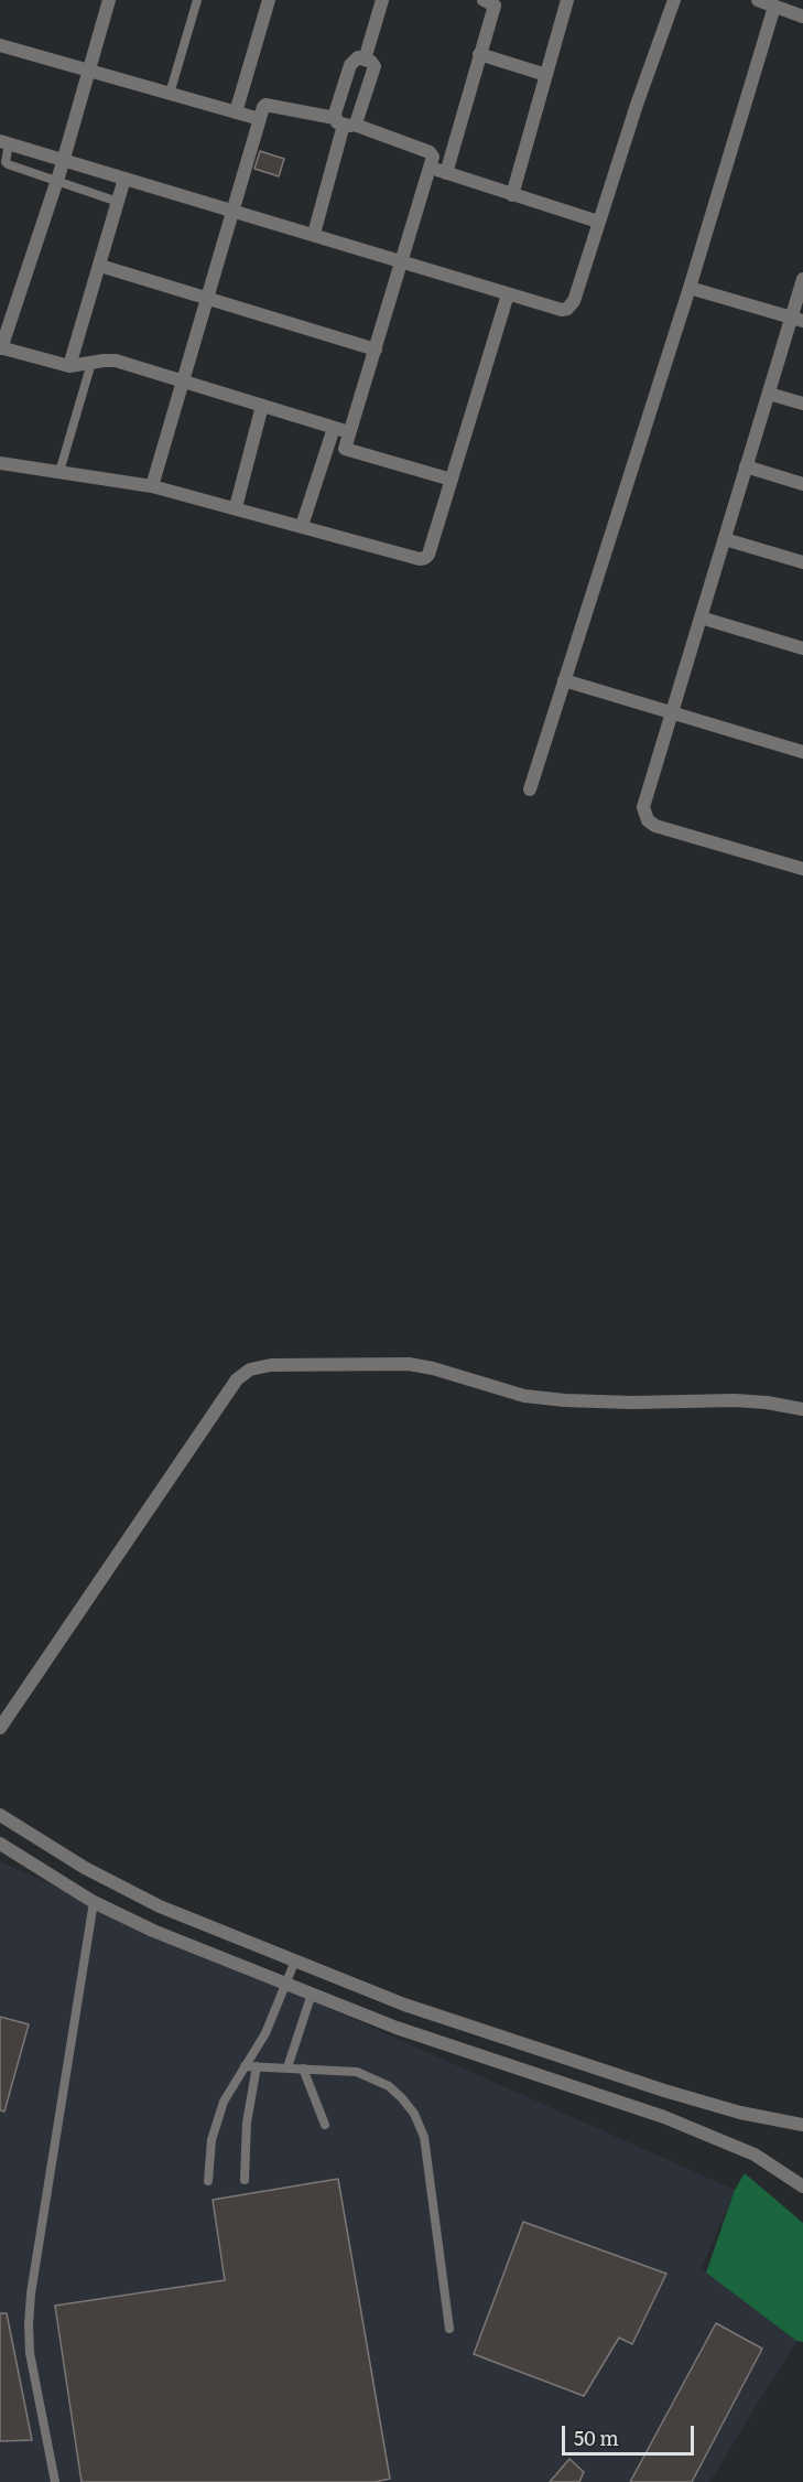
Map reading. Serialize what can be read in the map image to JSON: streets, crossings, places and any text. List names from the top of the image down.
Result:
{
  "scale_bar": "50 m"
}
